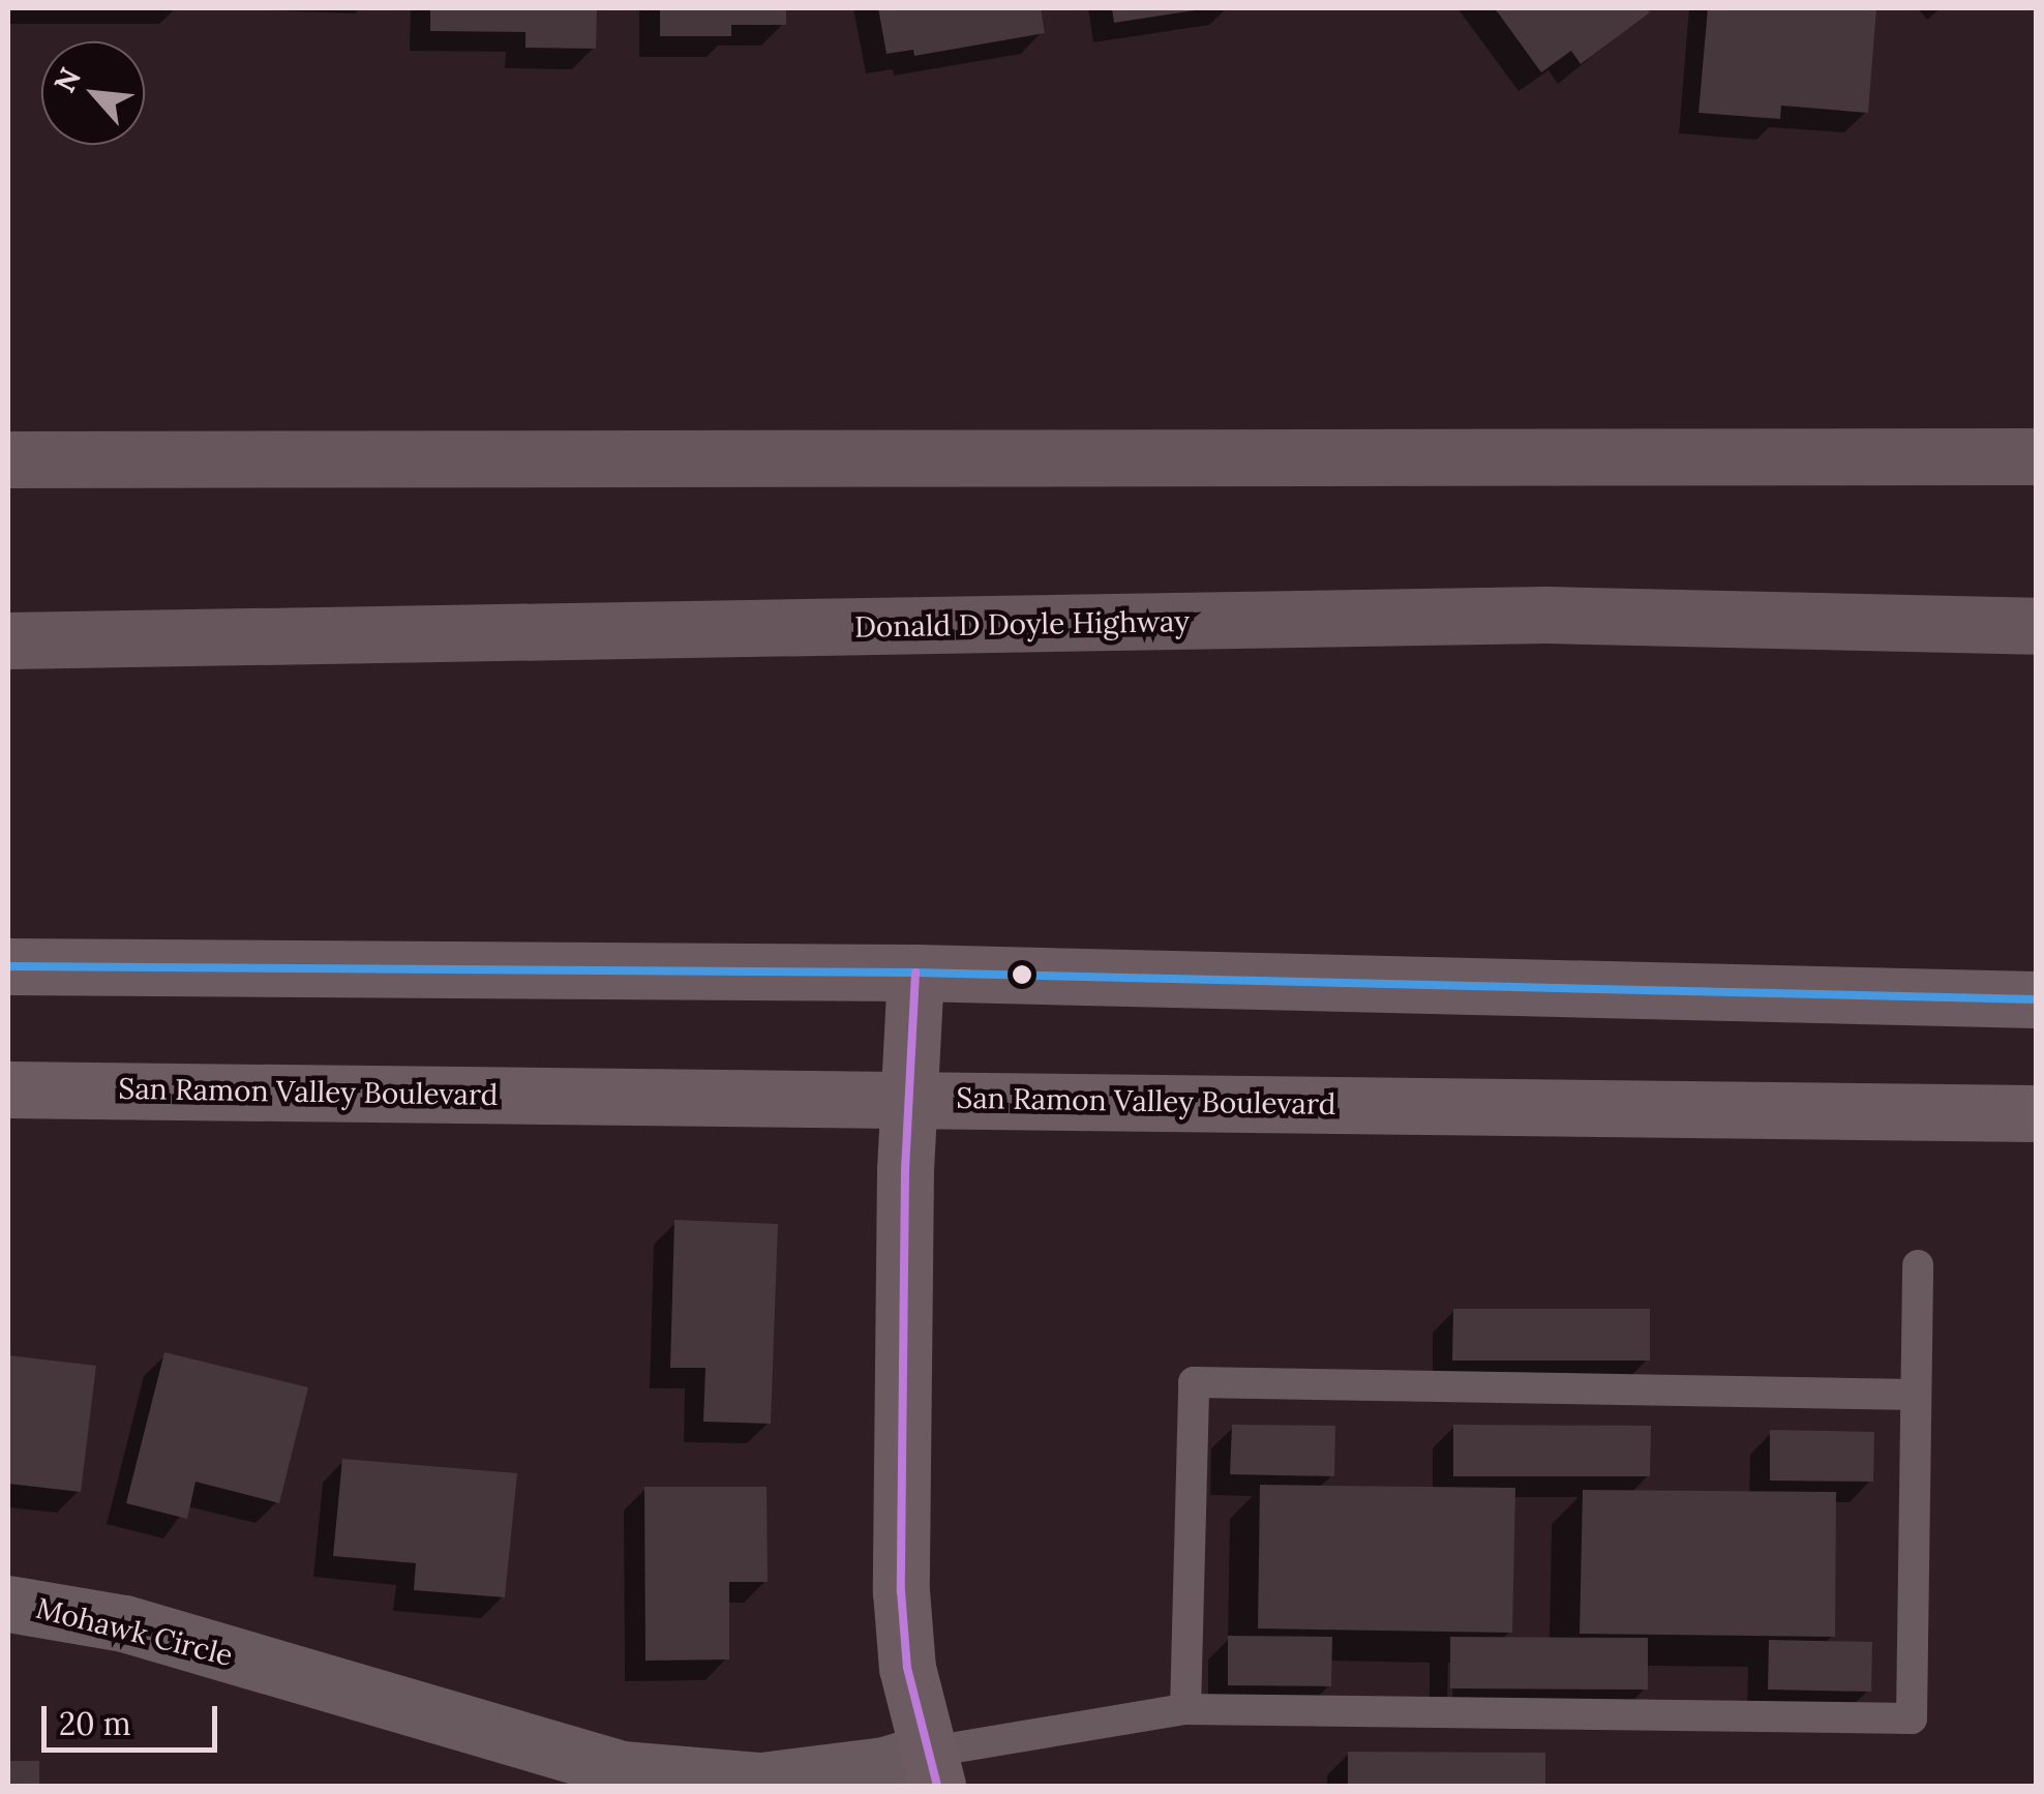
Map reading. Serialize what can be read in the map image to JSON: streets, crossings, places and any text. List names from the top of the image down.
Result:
{
  "streets": {
    "highway": ["Donald D Doyle Highway"],
    "main road": ["San Ramon Valley Boulevard"],
    "street": ["Mohawk Circle"]
  },
  "scale_bar": "20 m",
  "north": "top left"
}
